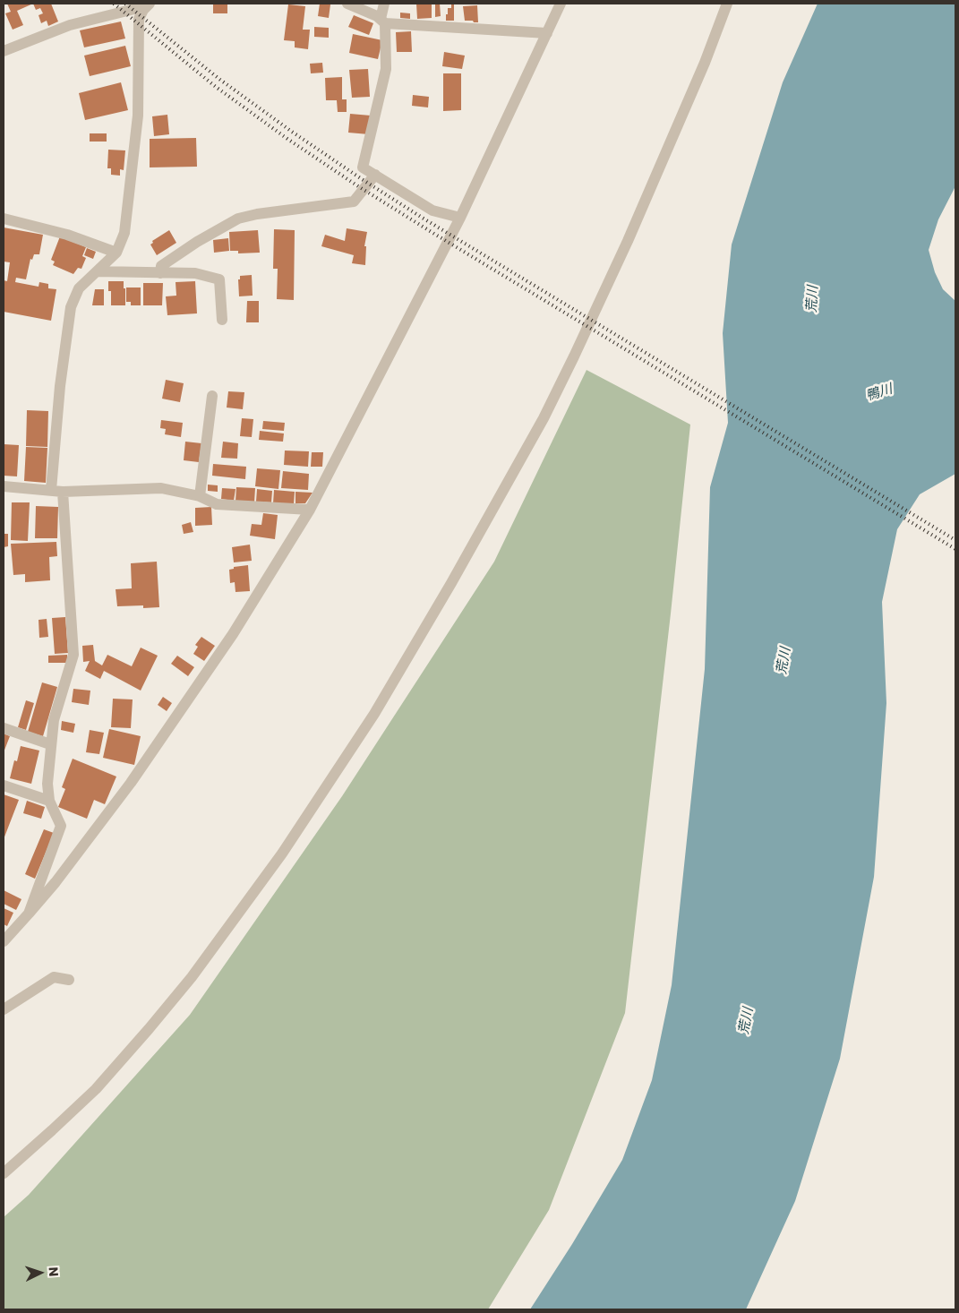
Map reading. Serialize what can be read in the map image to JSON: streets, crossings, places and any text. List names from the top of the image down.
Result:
{
  "water": ["荒川", "鴨川"],
  "north": "right"
}
